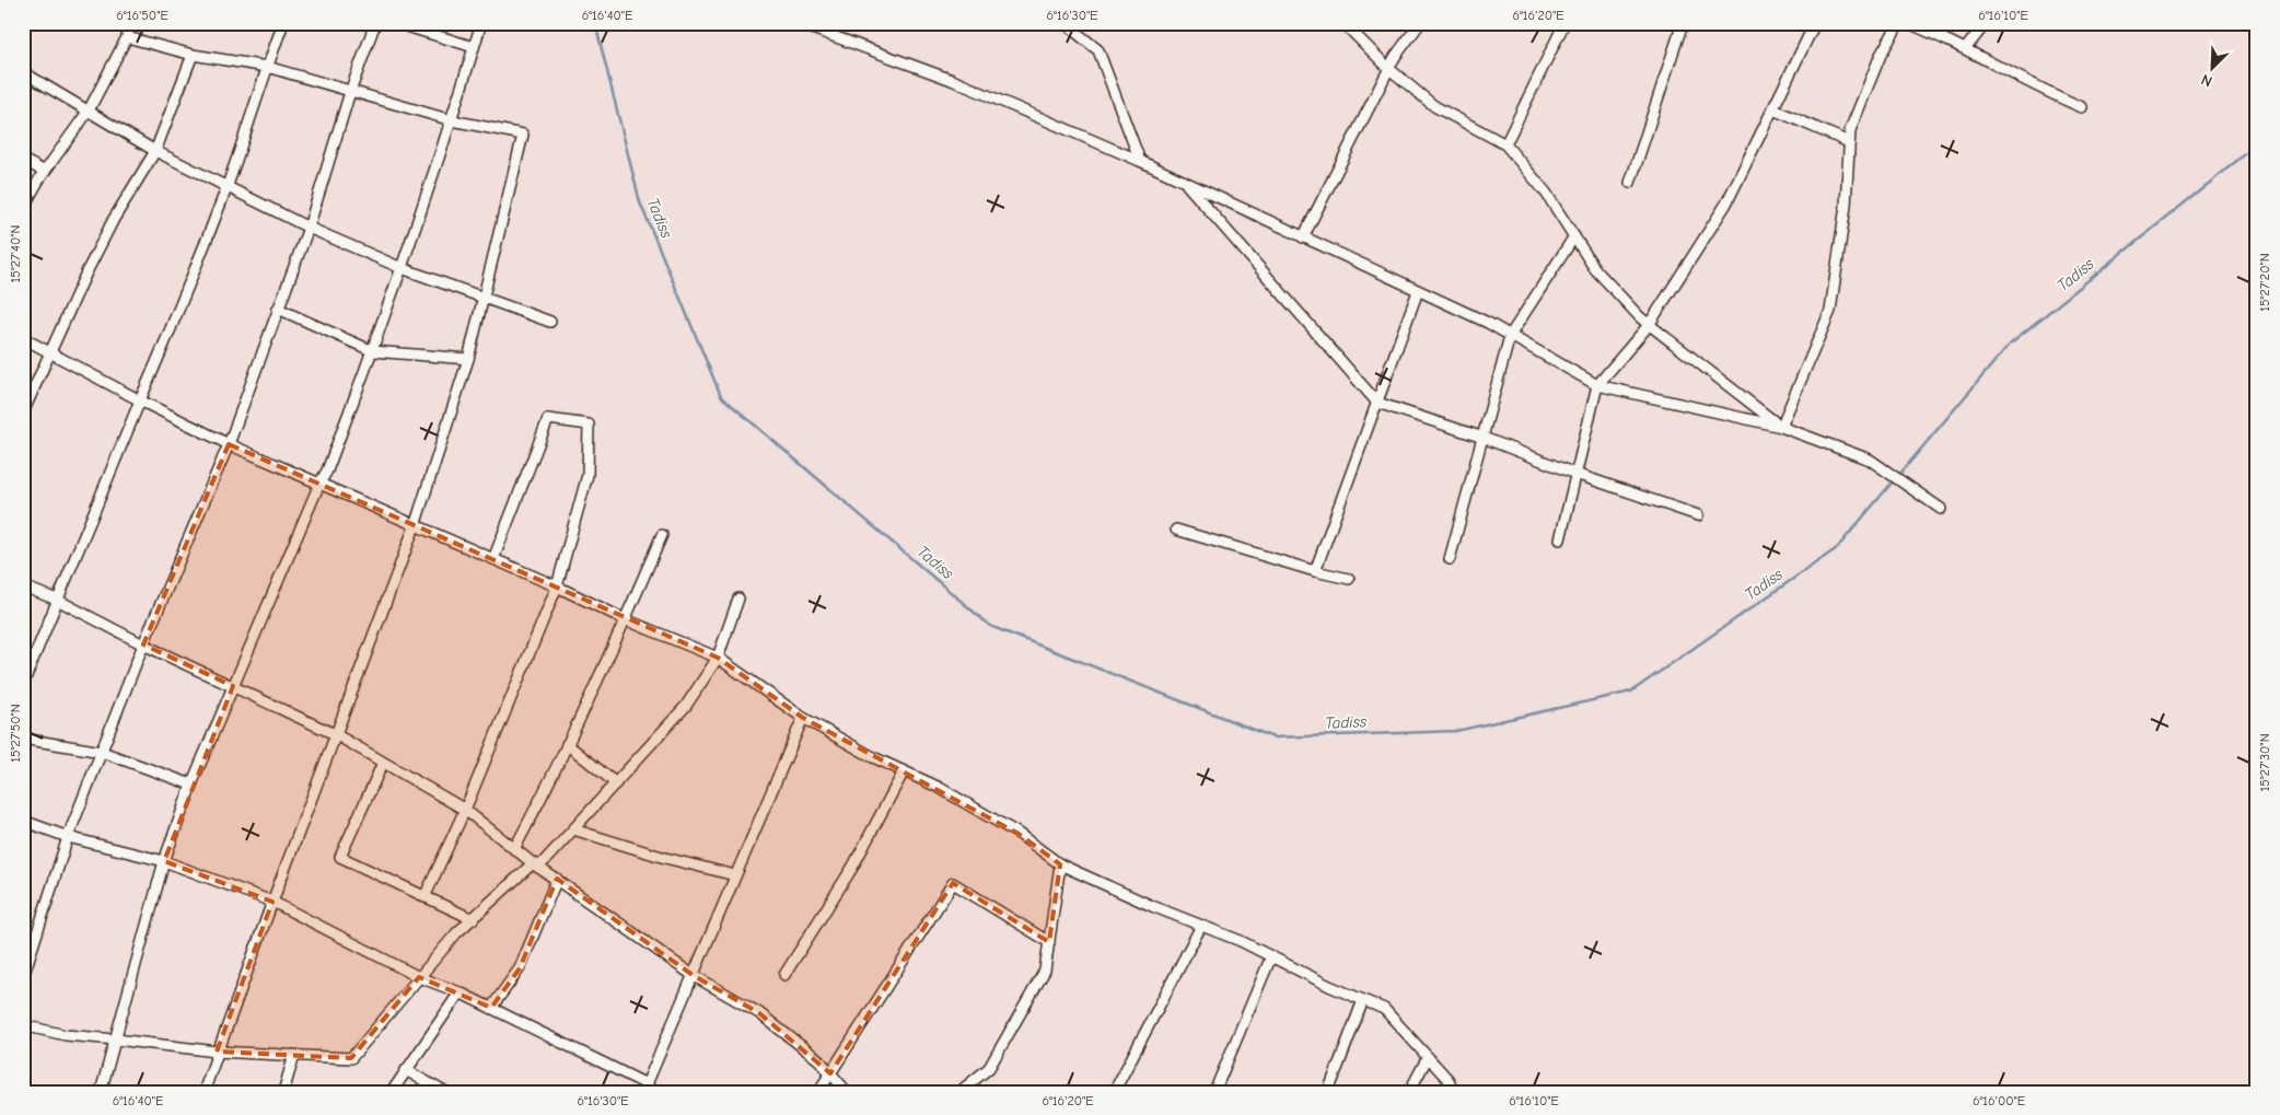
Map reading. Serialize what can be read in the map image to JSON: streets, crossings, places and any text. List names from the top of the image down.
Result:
{
  "water": ["Tadiss"],
  "north": "bottom left",
  "coordinates": [
    "6°16'50\"E",
    "6°16'40\"E",
    "6°16'30\"E",
    "6°16'20\"E",
    "6°16'10\"E",
    "15°27'40\"N",
    "15°27'20\"N",
    "15°27'50\"N",
    "15°27'30\"N",
    "6°16'00\"E"
  ]
}
